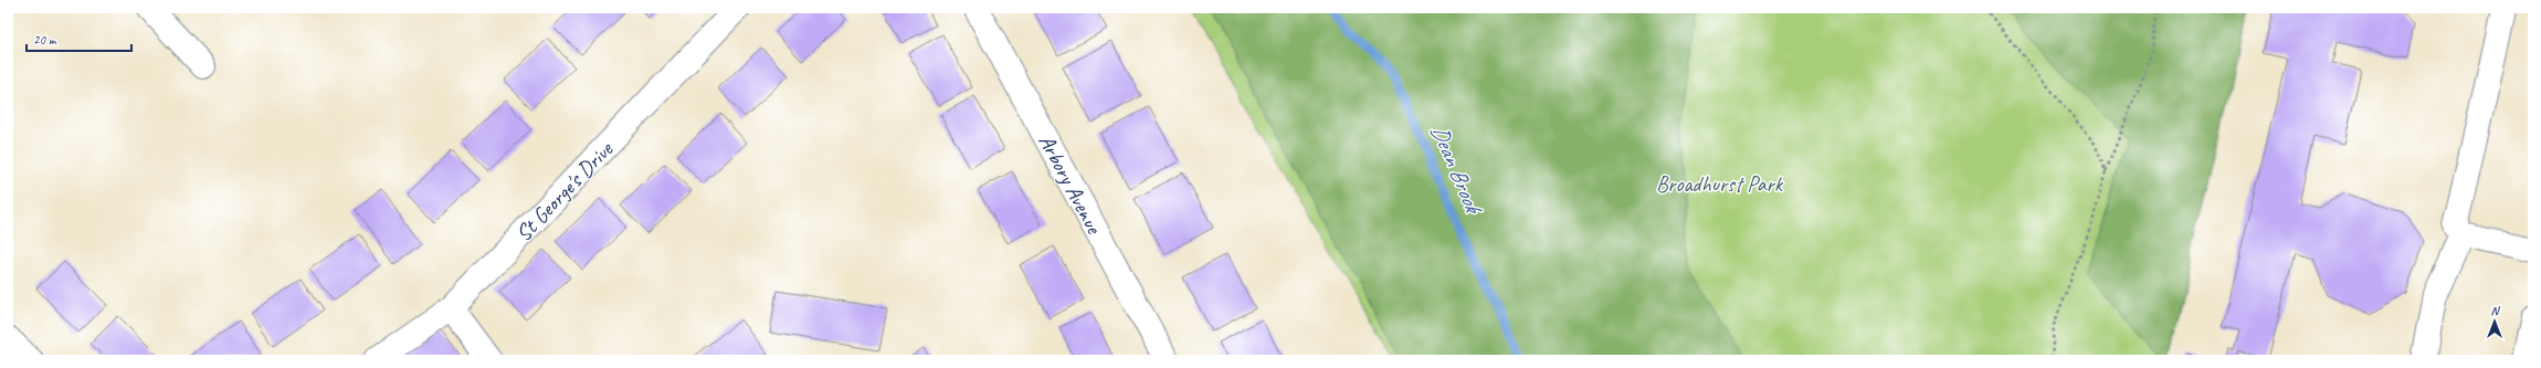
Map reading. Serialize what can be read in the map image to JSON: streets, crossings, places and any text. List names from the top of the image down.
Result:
{
  "streets": {
    "street": ["Arbory Avenue", "St George's Drive"]
  },
  "water": ["Dean Brook"],
  "parks": ["Broadhurst Park"],
  "scale_bar": "20 m",
  "north": "top"
}
